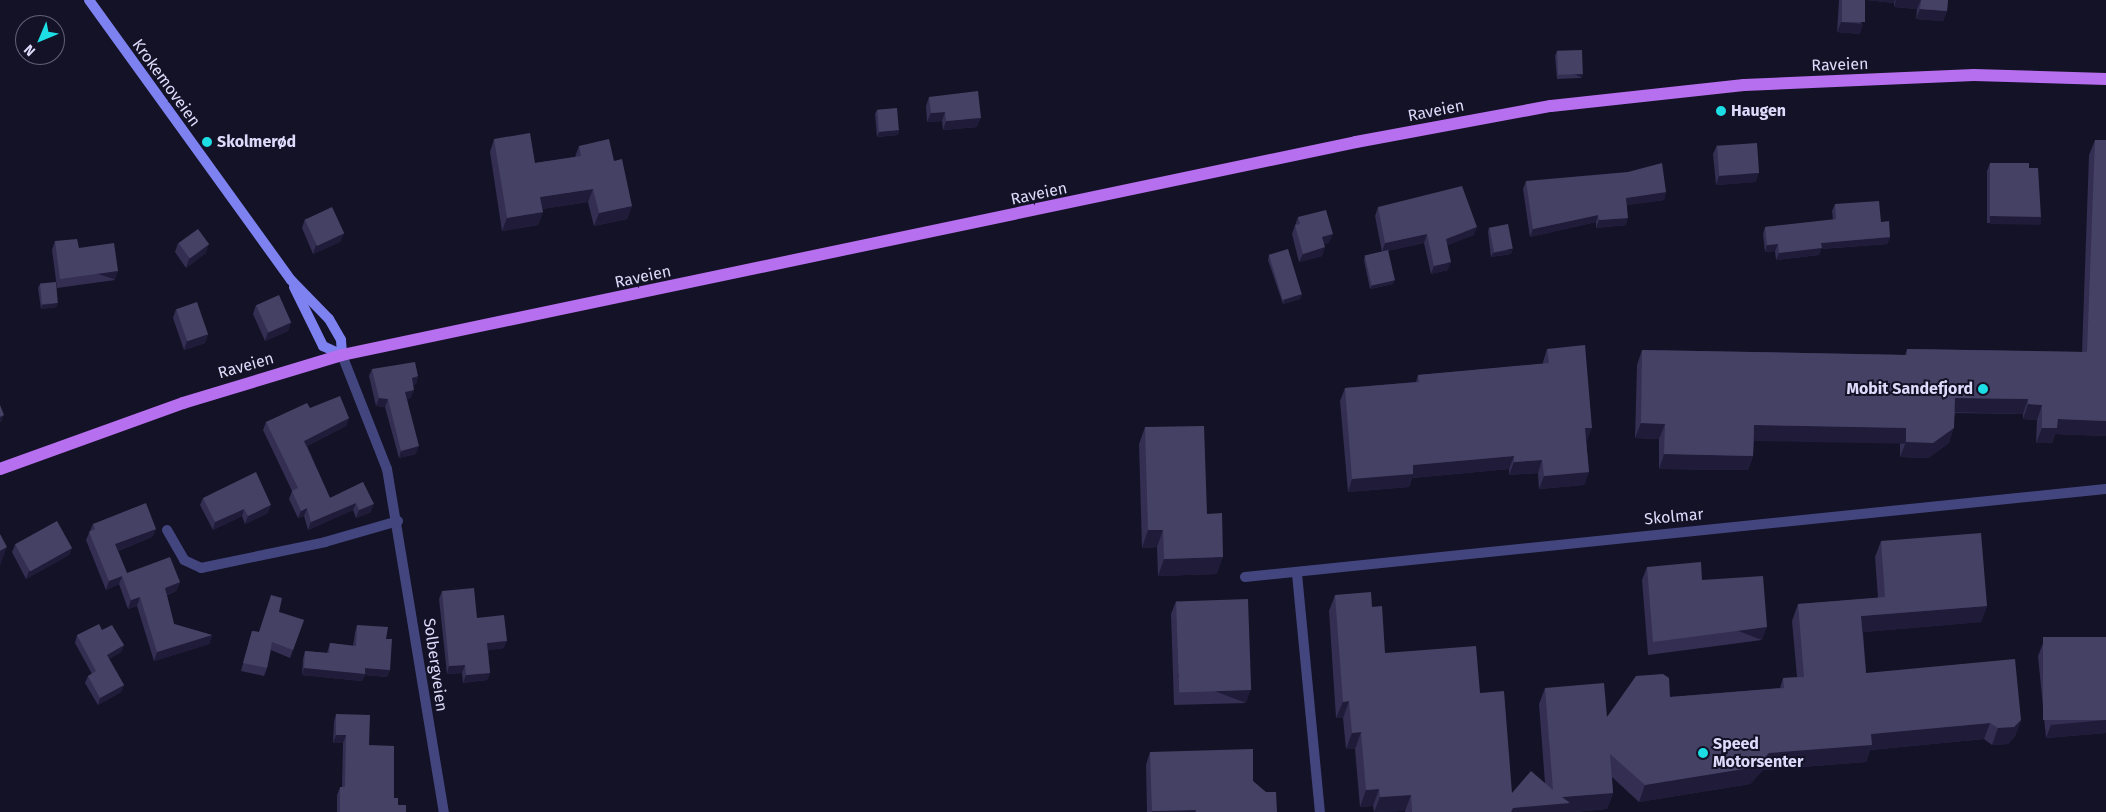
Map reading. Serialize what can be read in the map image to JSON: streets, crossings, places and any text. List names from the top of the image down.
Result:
{
  "streets": {
    "main road": ["Raveien", "Krokemoveien"],
    "street": ["Skolmar", "Solbergveien"]
  },
  "crossings": [
    ["Raveien", "Krokemoveien"],
    ["Raveien", "Solbergveien"],
    ["Krokemoveien", "Solbergveien"]
  ],
  "places": [
    "Haugen",
    "Skolmerød",
    "Mobit Sandefjord",
    "Speed Motorsenter"
  ],
  "north": "bottom left"
}
